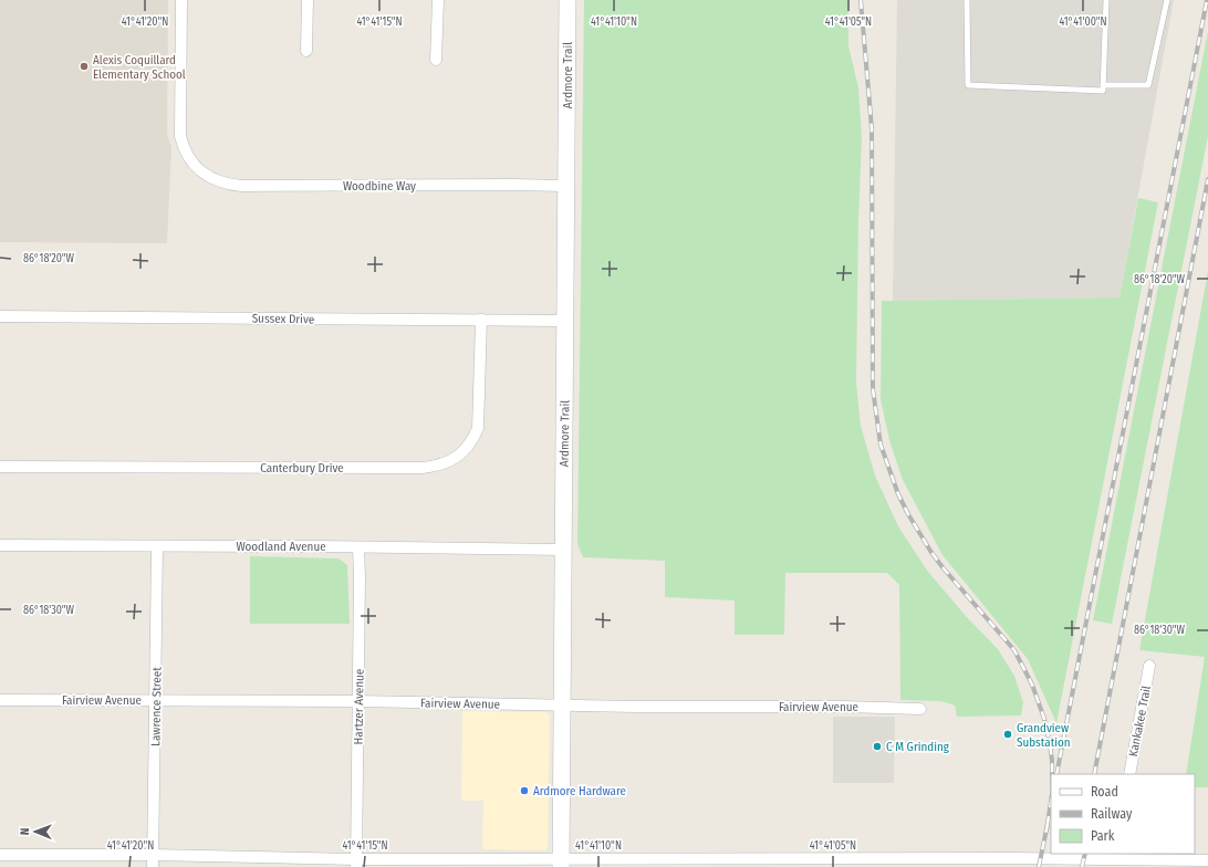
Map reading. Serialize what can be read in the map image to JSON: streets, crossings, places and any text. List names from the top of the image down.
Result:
{
  "streets": {
    "street": [
      "Ardmore Trail",
      "Woodbine Way",
      "Sussex Drive",
      "Canterbury Drive",
      "Woodland Avenue",
      "Fairview Avenue",
      "Lawrence Street",
      "Hartzer Avenue",
      "Kankakee Trail"
    ]
  },
  "crossings": [
    ["Ardmore Trail", "Woodbine Way"],
    ["Ardmore Trail", "Sussex Drive"],
    ["Ardmore Trail", "Woodland Avenue"],
    ["Ardmore Trail", "Fairview Avenue"],
    ["Sussex Drive", "Canterbury Drive"],
    ["Woodland Avenue", "Lawrence Street"],
    ["Woodland Avenue", "Hartzer Avenue"],
    ["Fairview Avenue", "Lawrence Street"],
    ["Fairview Avenue", "Hartzer Avenue"]
  ],
  "places": [
    "Alexis Coquillard Elementary School",
    "Grandview Substation",
    "C M Grinding",
    "Ardmore Hardware"
  ],
  "legend": ["Road", "Railway", "Park"],
  "north": "left",
  "coordinates": [
    "41°41'20\"N",
    "41°41'15\"N",
    "41°41'10\"N",
    "41°41'05\"N",
    "41°41'00\"N",
    "86°18'20\"W",
    "86°18'30\"W"
  ]
}
